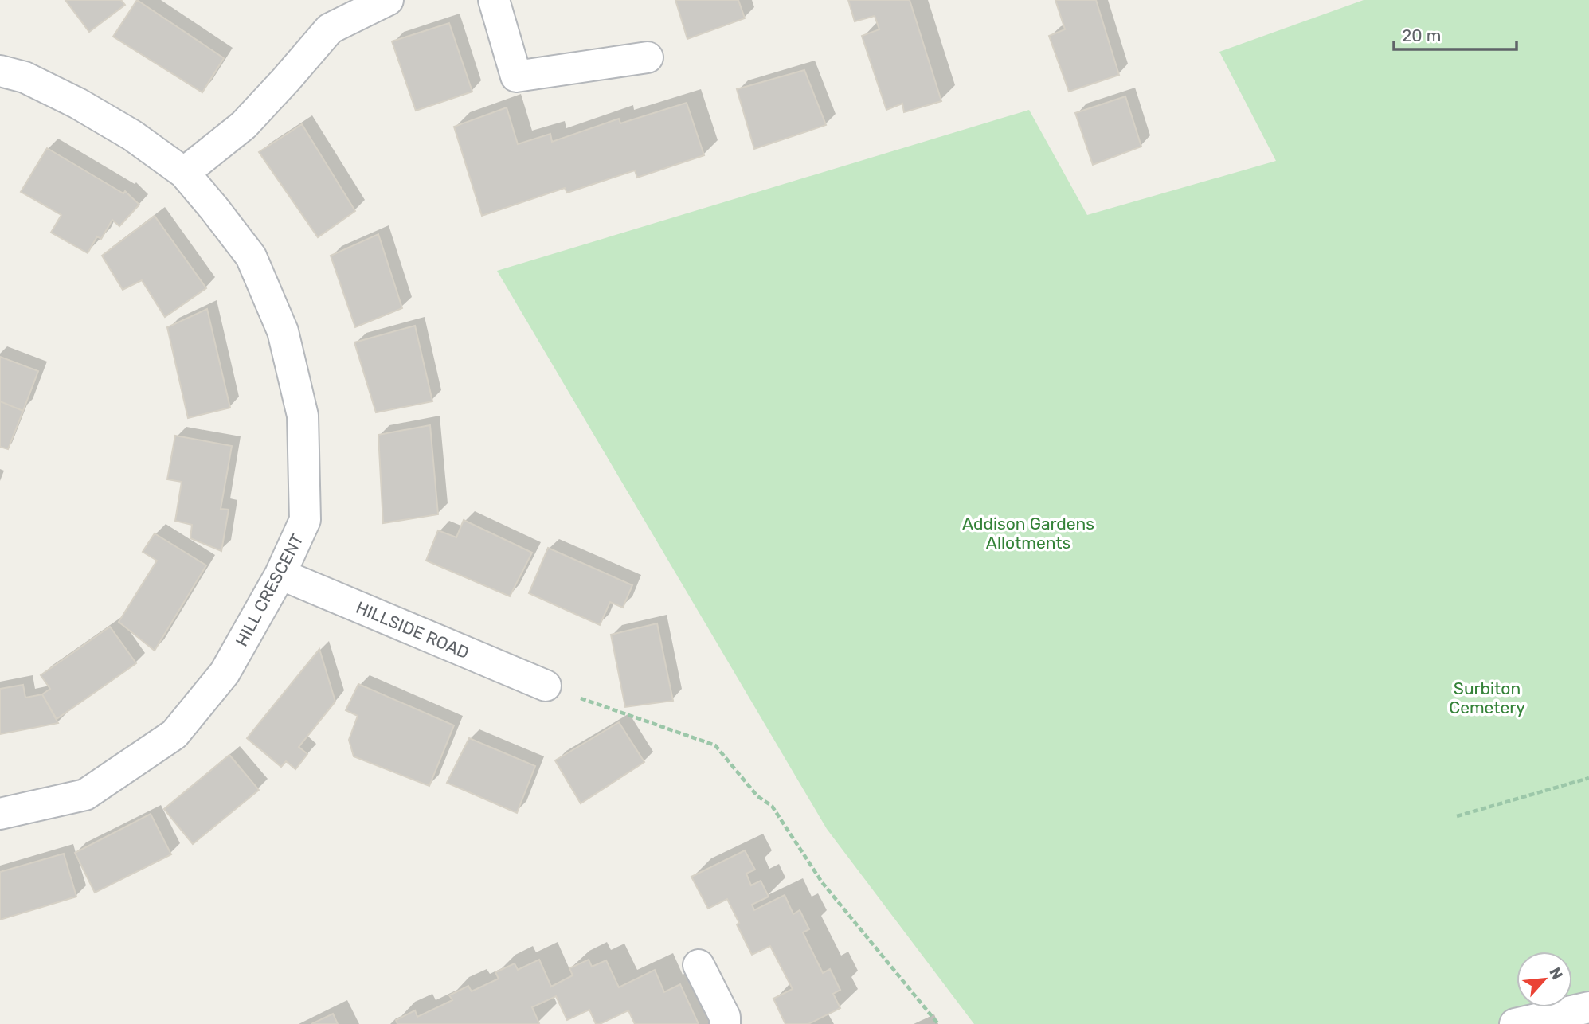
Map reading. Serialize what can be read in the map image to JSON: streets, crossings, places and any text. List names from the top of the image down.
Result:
{
  "streets": {
    "street": ["HILL CRESCENT", "HILLSIDE ROAD"]
  },
  "crossings": [
    ["HILL CRESCENT", "HILLSIDE ROAD"]
  ],
  "parks": ["Addison Gardens Allotments", "Surbiton Cemetery"],
  "scale_bar": "20 m",
  "north": "top right"
}
